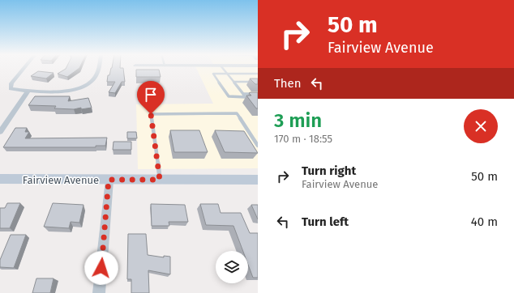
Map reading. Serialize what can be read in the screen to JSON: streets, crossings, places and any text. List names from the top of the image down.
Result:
{
  "streets": {
    "street": ["Fairview Avenue"]
  },
  "page": {
    "turn": ["50 m", "Fairview Avenue"],
    "then": "Then",
    "heading": ["3 min", "170 m · 18:55"],
    "list": [
      {
        "name": "Turn right",
        "note": "Fairview Avenue",
        "value": "50 m"
      },
      {
        "name": "Turn left",
        "value": "40 m"
      }
    ]
  }
}
